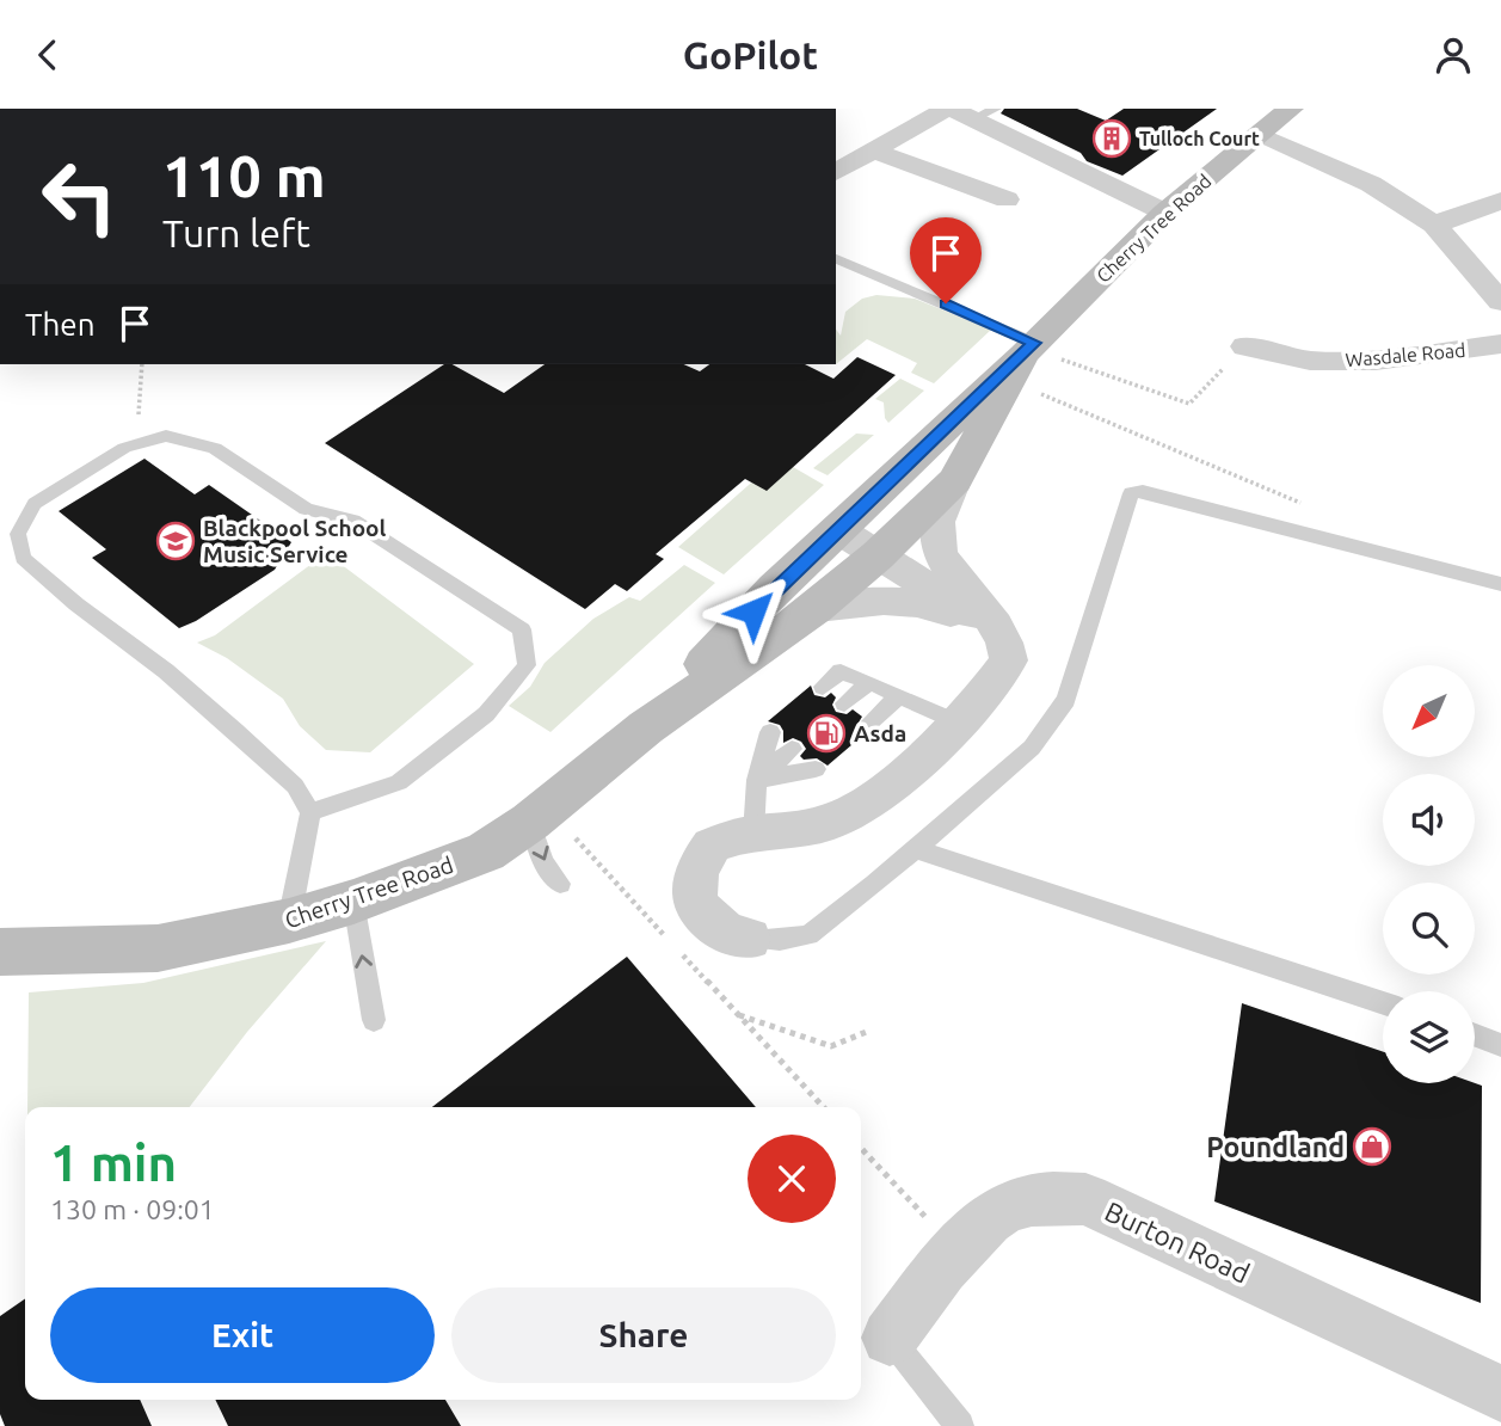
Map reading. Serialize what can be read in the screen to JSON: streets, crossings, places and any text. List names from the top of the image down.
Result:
{
  "streets": {
    "street": ["Cherry Tree Road", "Wasdale Road", "Burton Road"]
  },
  "places": {
    "building": ["Tulloch Court"],
    "school or university": ["Blackpool School Music Service"],
    "fuel station": ["Asda"],
    "shop": ["Poundland"]
  },
  "north": "bottom left",
  "page": {
    "header": "GoPilot",
    "turn": ["110 m", "Turn left"],
    "then": "Then",
    "heading": ["1 min", "130 m · 09:01"],
    "buttons": ["Exit", "Share"]
  }
}
